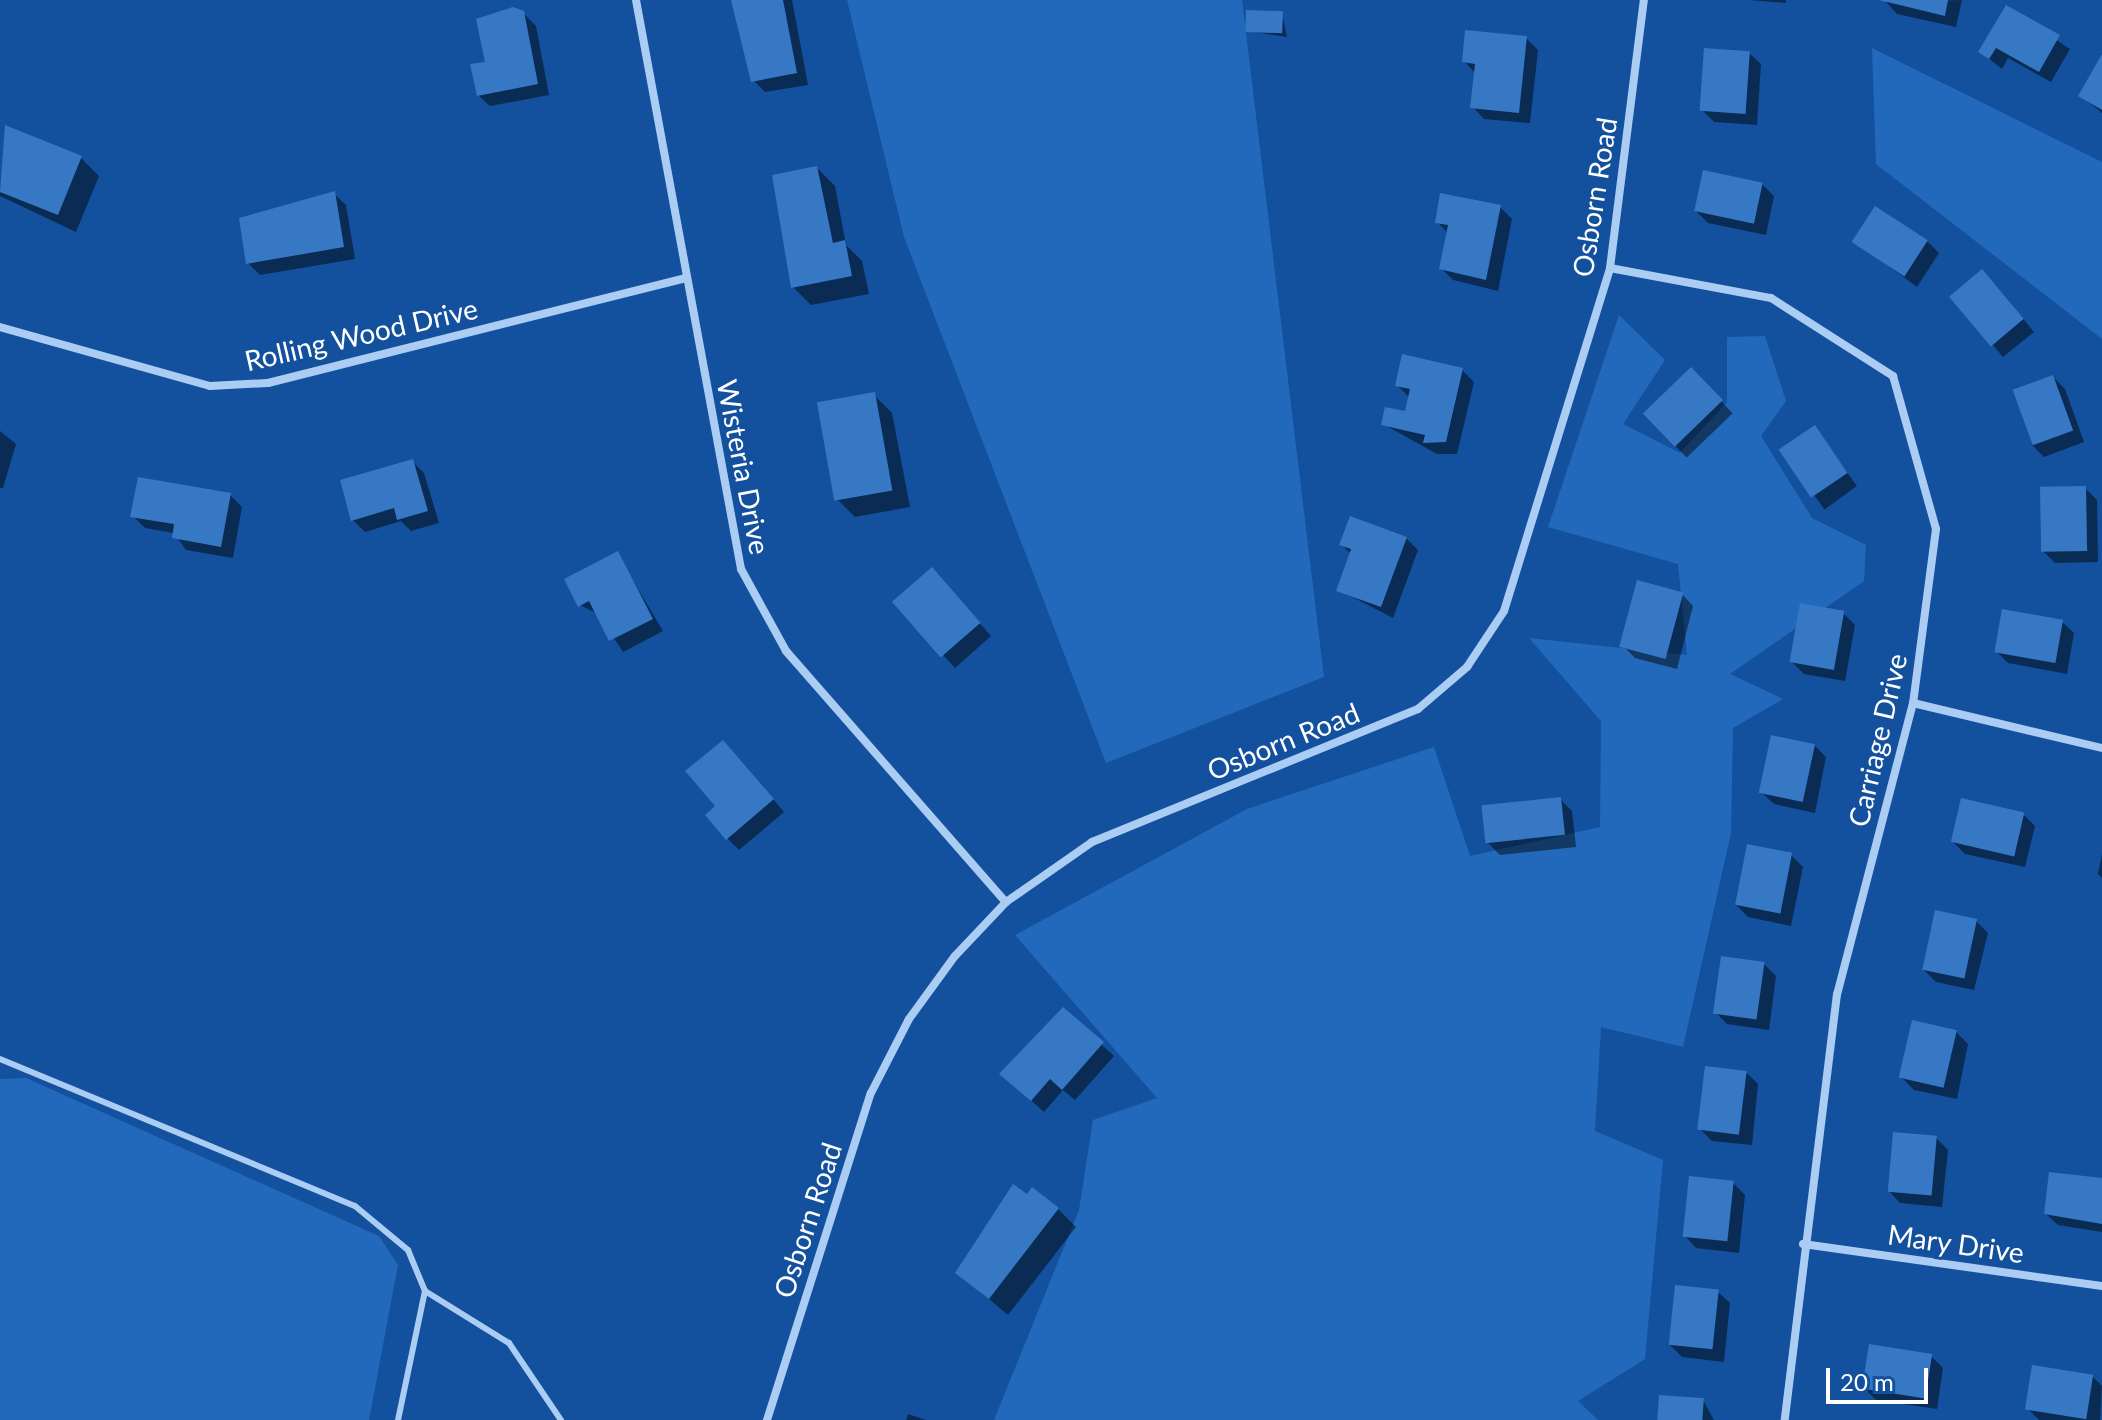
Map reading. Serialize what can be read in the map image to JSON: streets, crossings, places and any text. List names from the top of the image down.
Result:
{
  "streets": {
    "street": [
      "Osborn Road",
      "Rolling Wood Drive",
      "Wisteria Drive",
      "Carriage Drive",
      "Mary Drive"
    ]
  },
  "crossings": [
    ["Osborn Road", "Wisteria Drive"],
    ["Osborn Road", "Carriage Drive"],
    ["Rolling Wood Drive", "Wisteria Drive"],
    ["Carriage Drive", "Mary Drive"]
  ],
  "scale_bar": "20 m"
}
